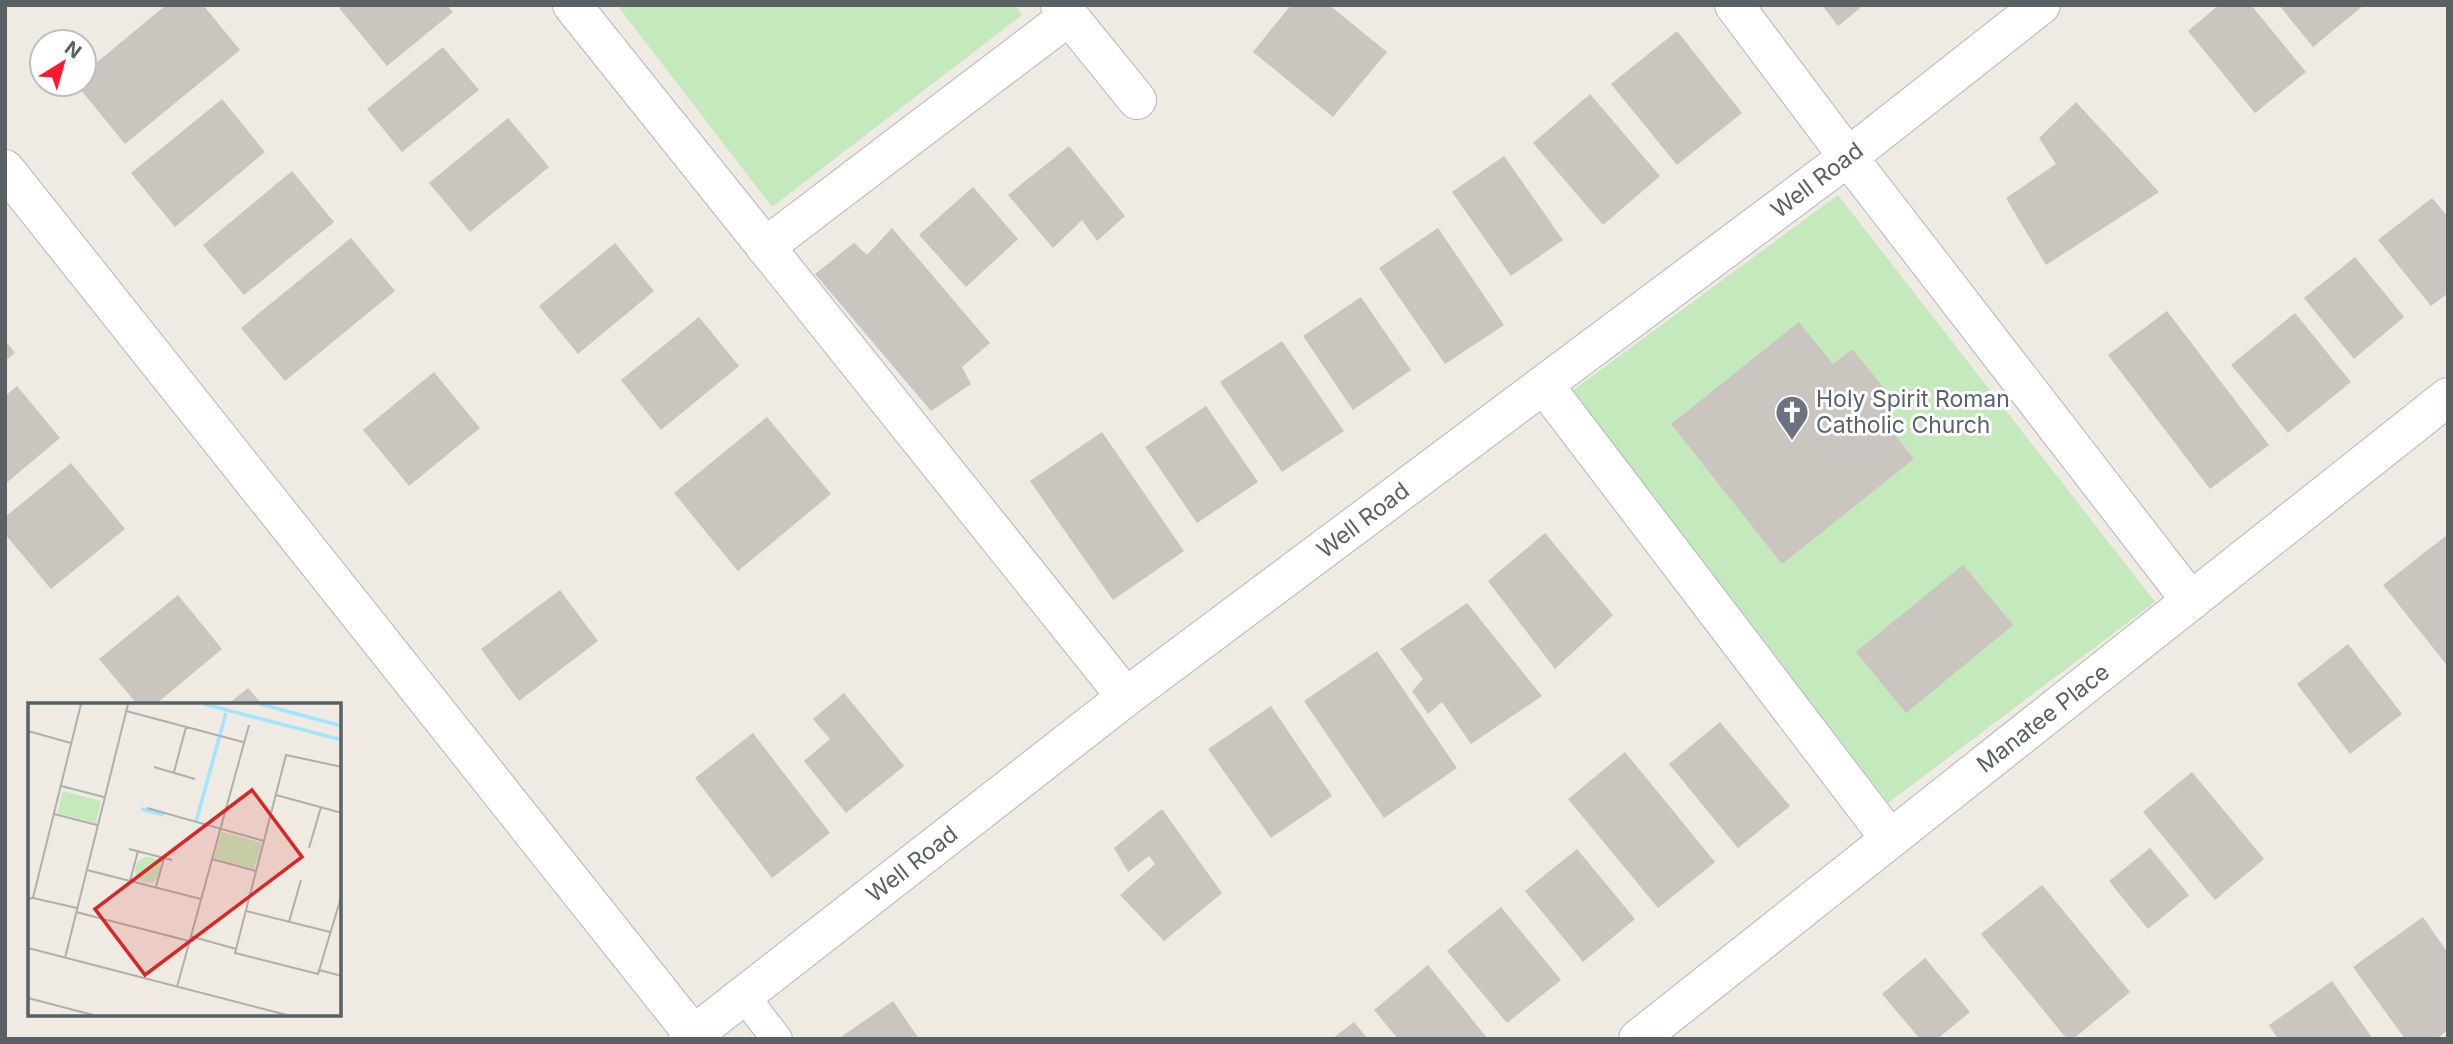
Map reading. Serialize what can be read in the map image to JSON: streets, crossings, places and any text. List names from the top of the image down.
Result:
{
  "streets": {
    "street": ["Well Road", "Manatee Place"]
  },
  "places": {
    "church": ["Holy Spirit Roman Catholic Church"]
  },
  "north": "top right"
}
